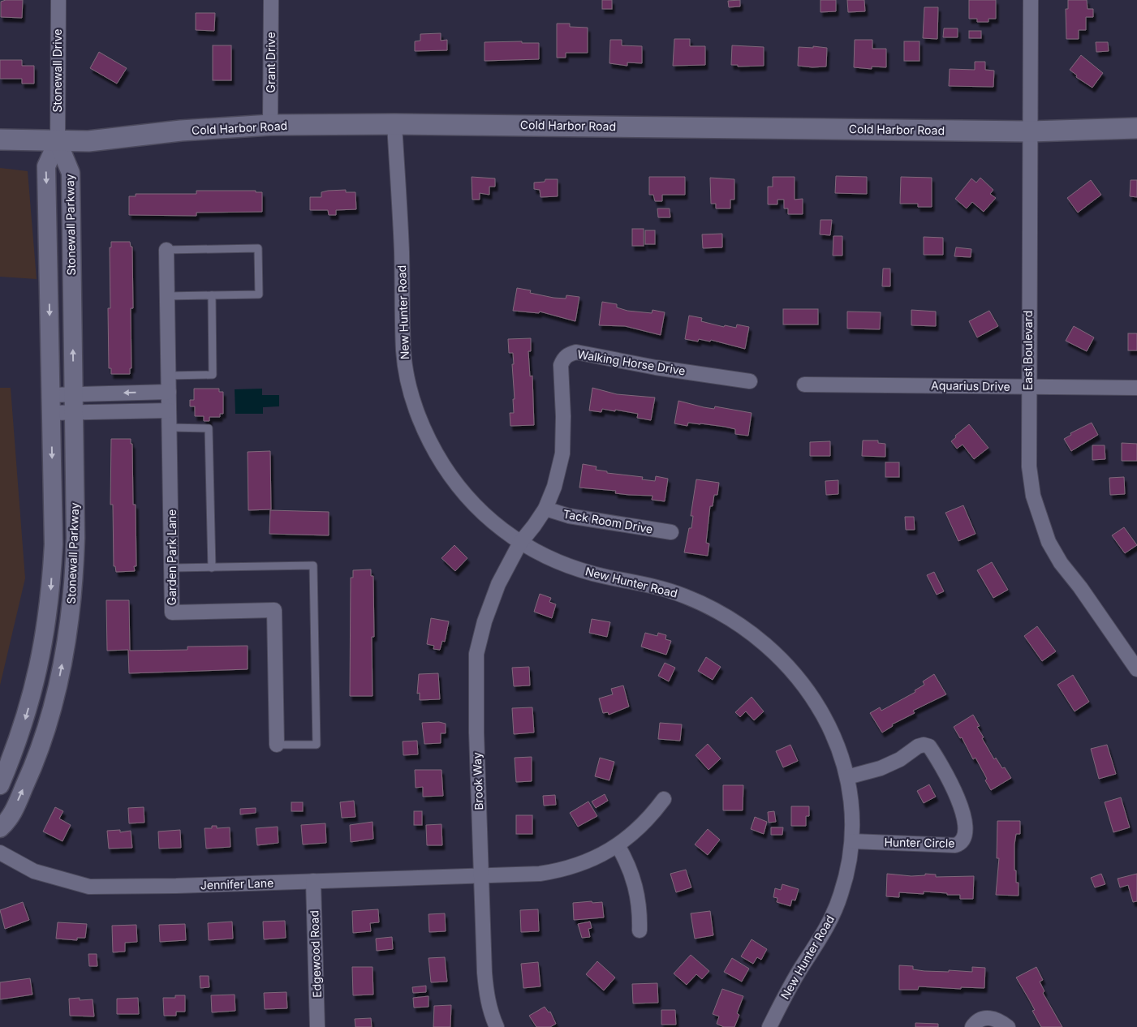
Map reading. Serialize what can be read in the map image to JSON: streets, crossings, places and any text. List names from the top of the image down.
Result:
{
  "streets": {
    "main road": ["Cold Harbor Road"],
    "street": [
      "Grant Drive",
      "Stonewall Drive",
      "Stonewall Parkway",
      "New Hunter Road",
      "East Boulevard",
      "Walking Horse Drive",
      "Aquarius Drive",
      "Tack Room Drive",
      "Garden Park Lane",
      "Brook Way",
      "Hunter Circle",
      "Jennifer Lane",
      "Edgewood Road"
    ]
  },
  "crossings": [
    ["Grant Drive", "Cold Harbor Road"],
    ["Stonewall Drive", "Cold Harbor Road"],
    ["Stonewall Drive", "Stonewall Parkway"],
    ["Cold Harbor Road", "Stonewall Parkway"],
    ["Cold Harbor Road", "New Hunter Road"],
    ["Cold Harbor Road", "East Boulevard"],
    ["New Hunter Road", "Walking Horse Drive"],
    ["New Hunter Road", "Brook Way"],
    ["New Hunter Road", "Hunter Circle"],
    ["East Boulevard", "Aquarius Drive"],
    ["Walking Horse Drive", "Tack Room Drive"],
    ["Walking Horse Drive", "Brook Way"],
    ["Brook Way", "Jennifer Lane"],
    ["Jennifer Lane", "Edgewood Road"]
  ]
}
